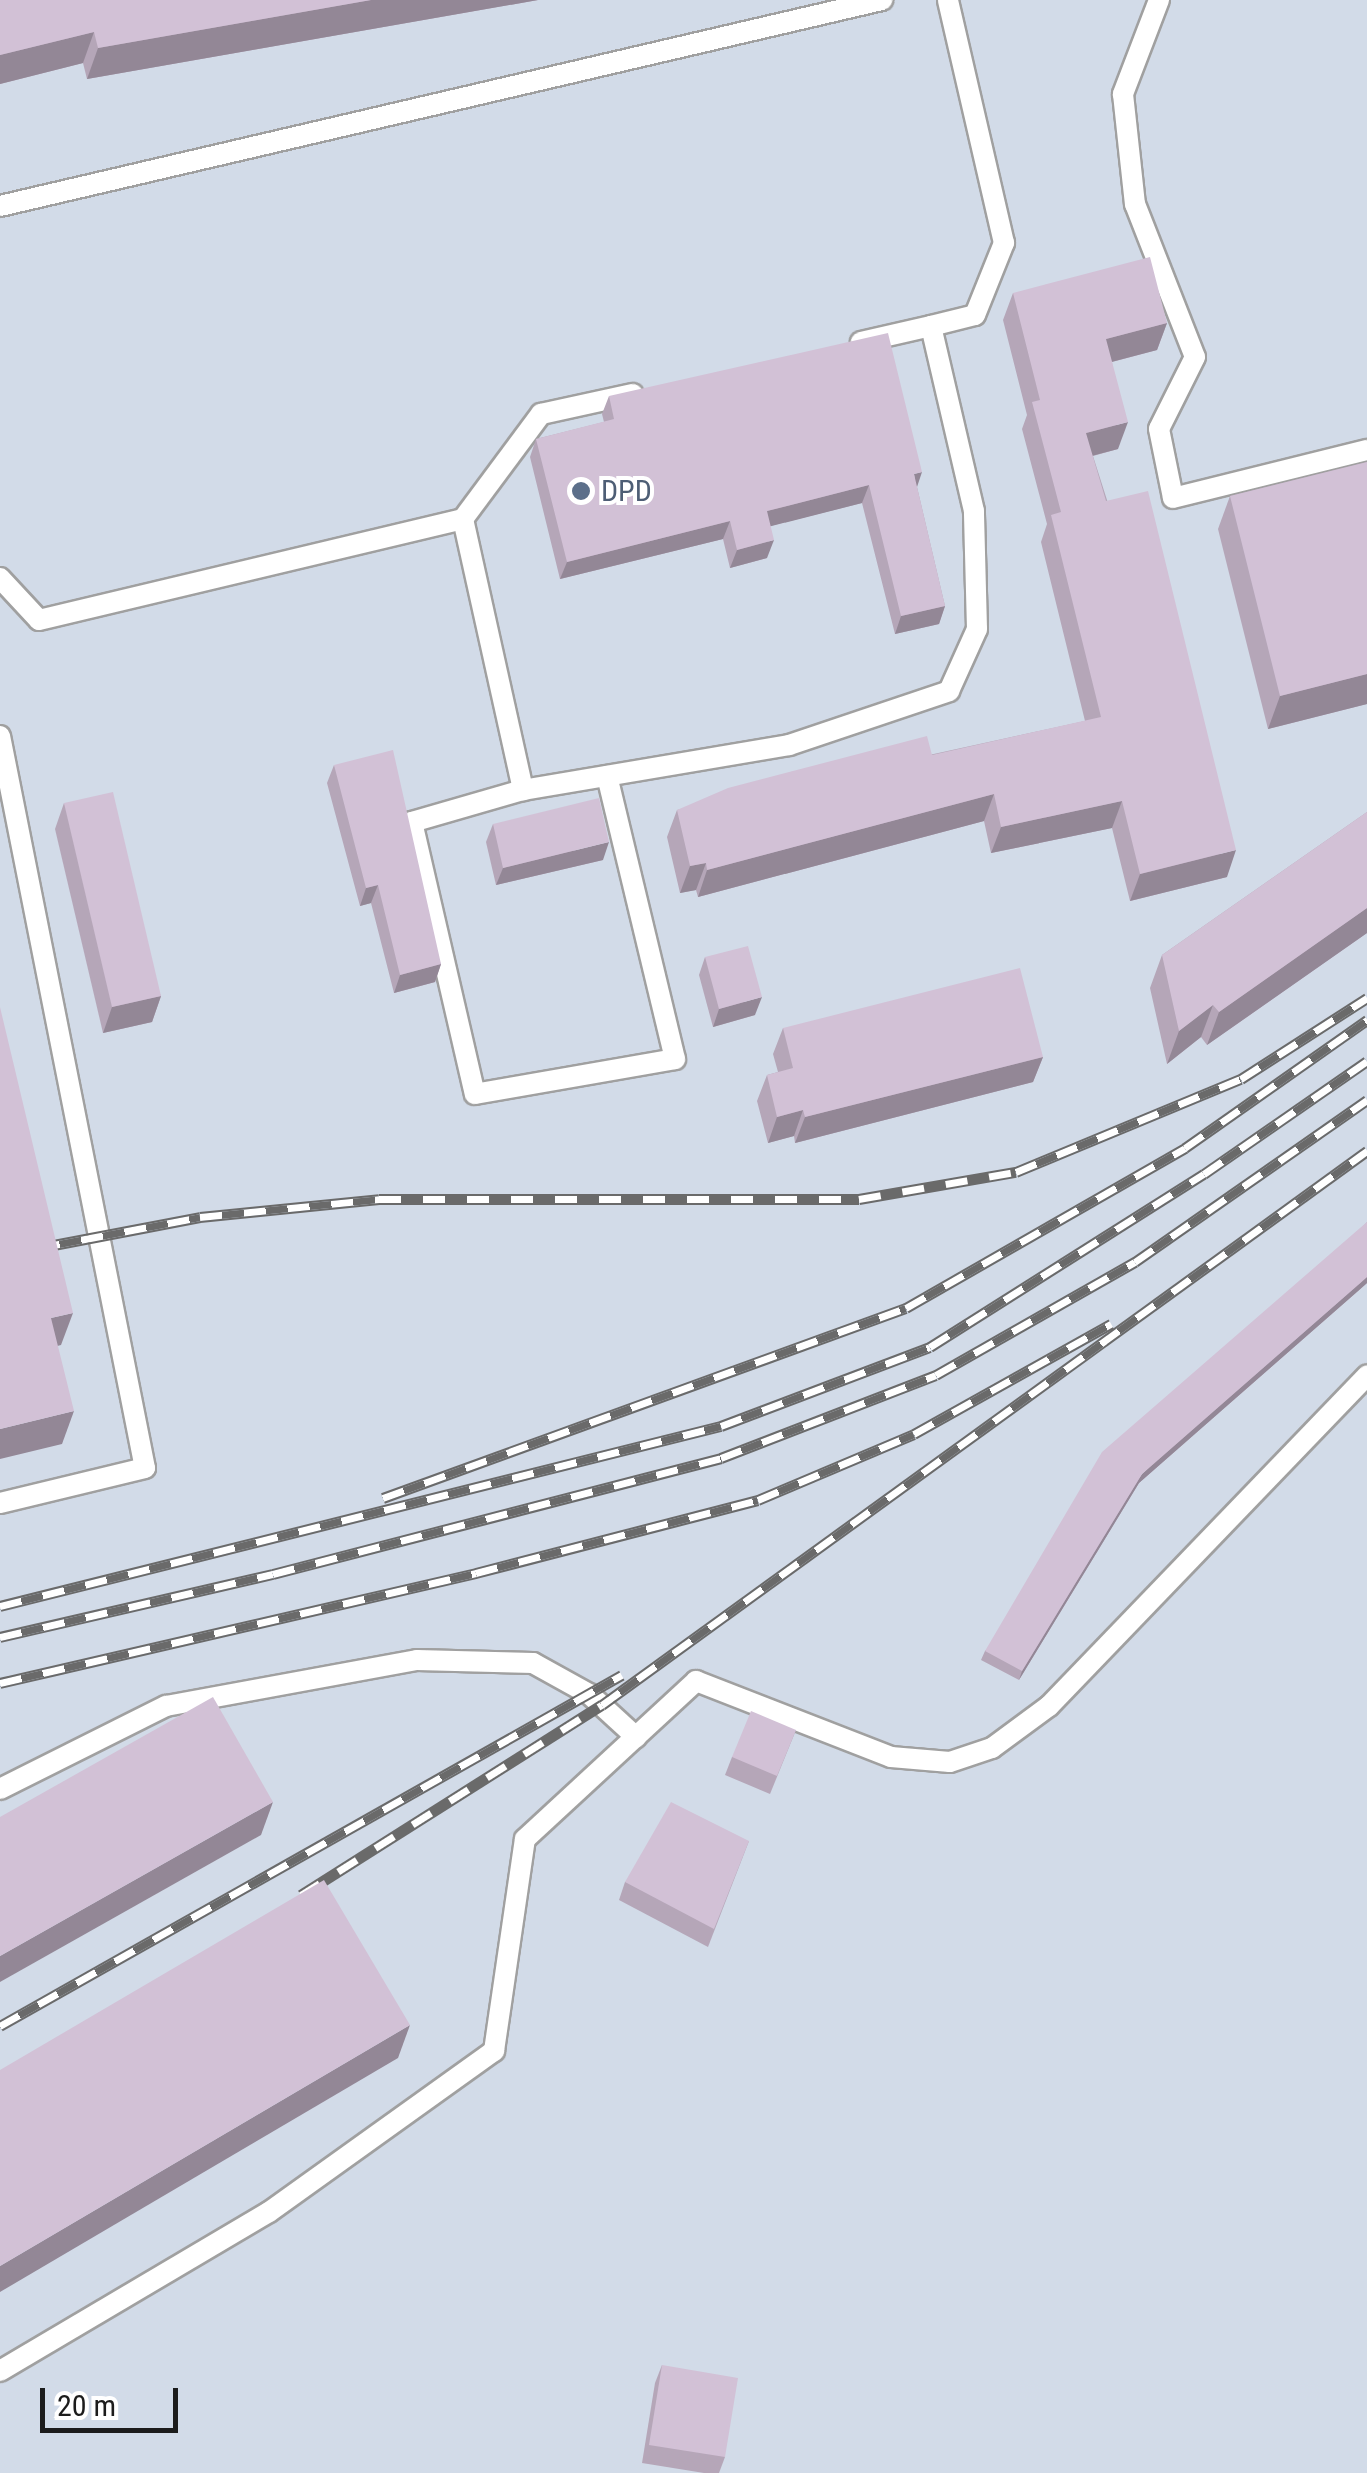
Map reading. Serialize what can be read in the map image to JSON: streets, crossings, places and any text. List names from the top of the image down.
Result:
{
  "places": ["DPD"],
  "scale_bar": "20 m"
}
